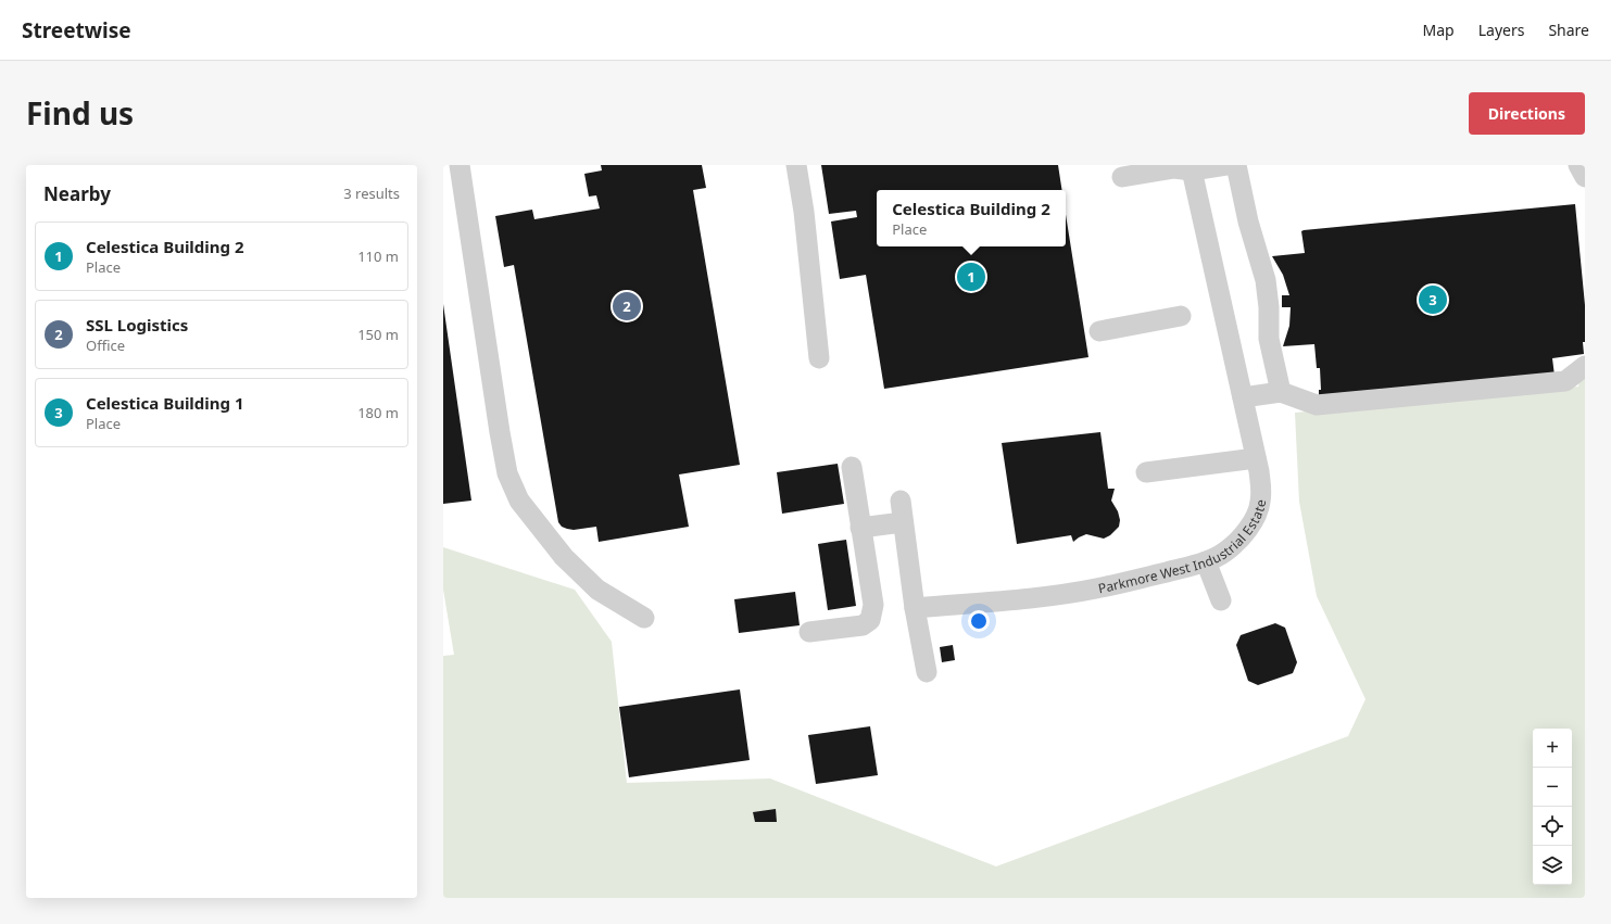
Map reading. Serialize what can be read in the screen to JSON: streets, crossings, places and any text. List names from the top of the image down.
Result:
{
  "streets": {
    "street": ["Parkmore West Industrial Estate"]
  },
  "page": {
    "header": "Streetwise",
    "nav": ["Map", "Layers", "Share"],
    "title": "Find us",
    "buttons": "Directions",
    "heading": ["Nearby", "3 results"],
    "popup": ["Celestica Building 2", "Place"],
    "list": [
      {
        "mark": "1",
        "name": "Celestica Building 2",
        "note": "Place",
        "value": "110 m"
      },
      {
        "mark": "2",
        "name": "SSL Logistics",
        "note": "Office",
        "value": "150 m"
      },
      {
        "mark": "3",
        "name": "Celestica Building 1",
        "note": "Place",
        "value": "180 m"
      }
    ],
    "pins": ["1", "3", "2"],
    "map_buttons": ["+", "−"]
  }
}
